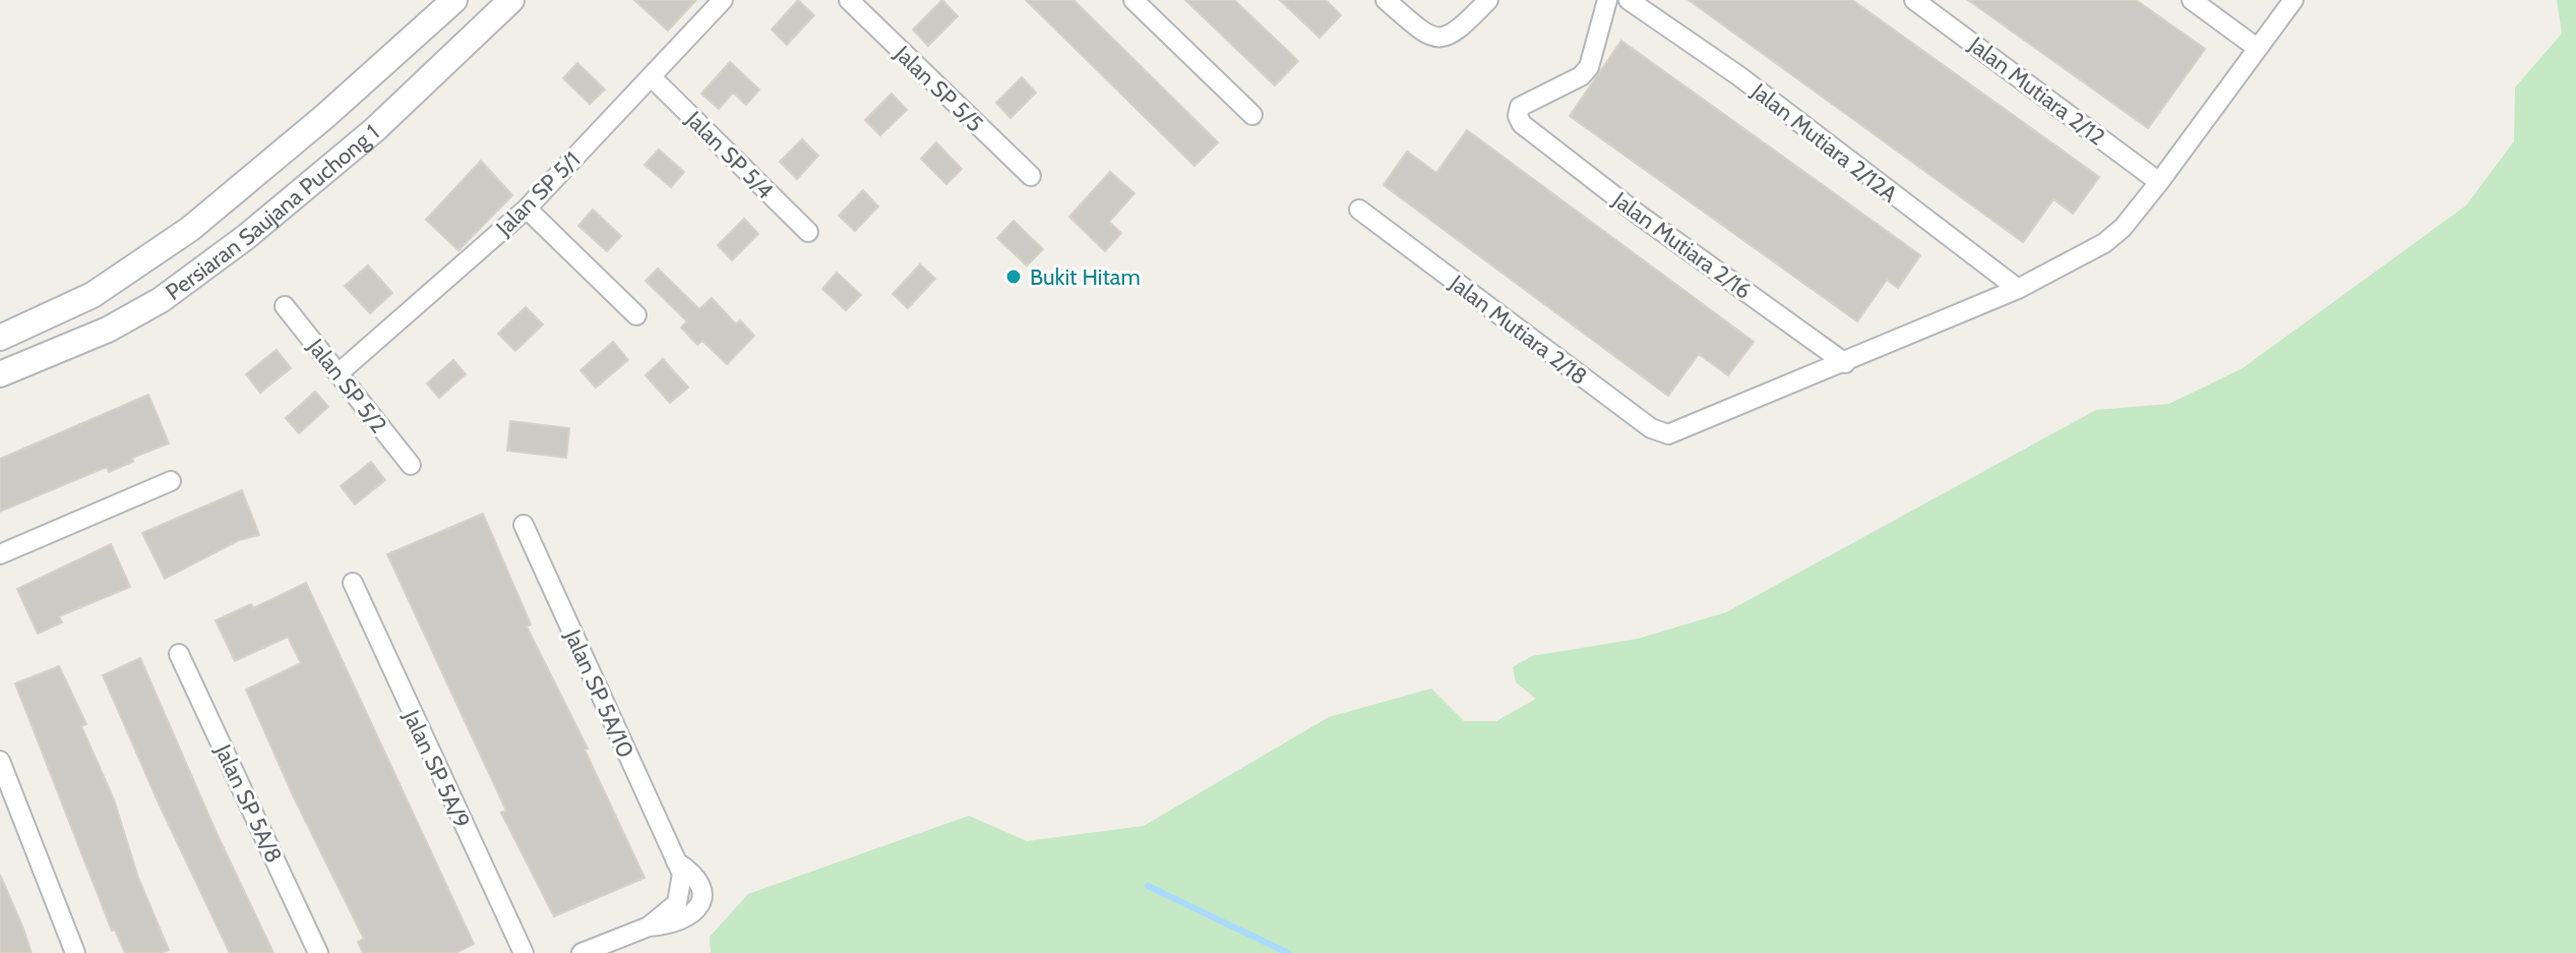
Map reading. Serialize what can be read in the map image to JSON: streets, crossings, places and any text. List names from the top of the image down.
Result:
{
  "streets": {
    "street": [
      "Jalan SP 5/5",
      "Jalan Mutiara 2/12",
      "Jalan Mutiara 2/12A",
      "Jalan SP 5/4",
      "Jalan SP 5/1",
      "Persiaran Saujana Puchong 1",
      "Jalan Mutiara 2/16",
      "Jalan Mutiara 2/18",
      "Jalan SP 5/2",
      "Jalan SP 5A/10",
      "Jalan SP 5A/9",
      "Jalan SP 5A/8"
    ]
  },
  "crossings": [
    ["Jalan SP 5/4", "Jalan SP 5/1"],
    ["Jalan SP 5/1", "Jalan SP 5/2"],
    ["Jalan Mutiara 2/16", "Jalan Mutiara 2/18"]
  ],
  "places": ["Bukit Hitam"]
}
